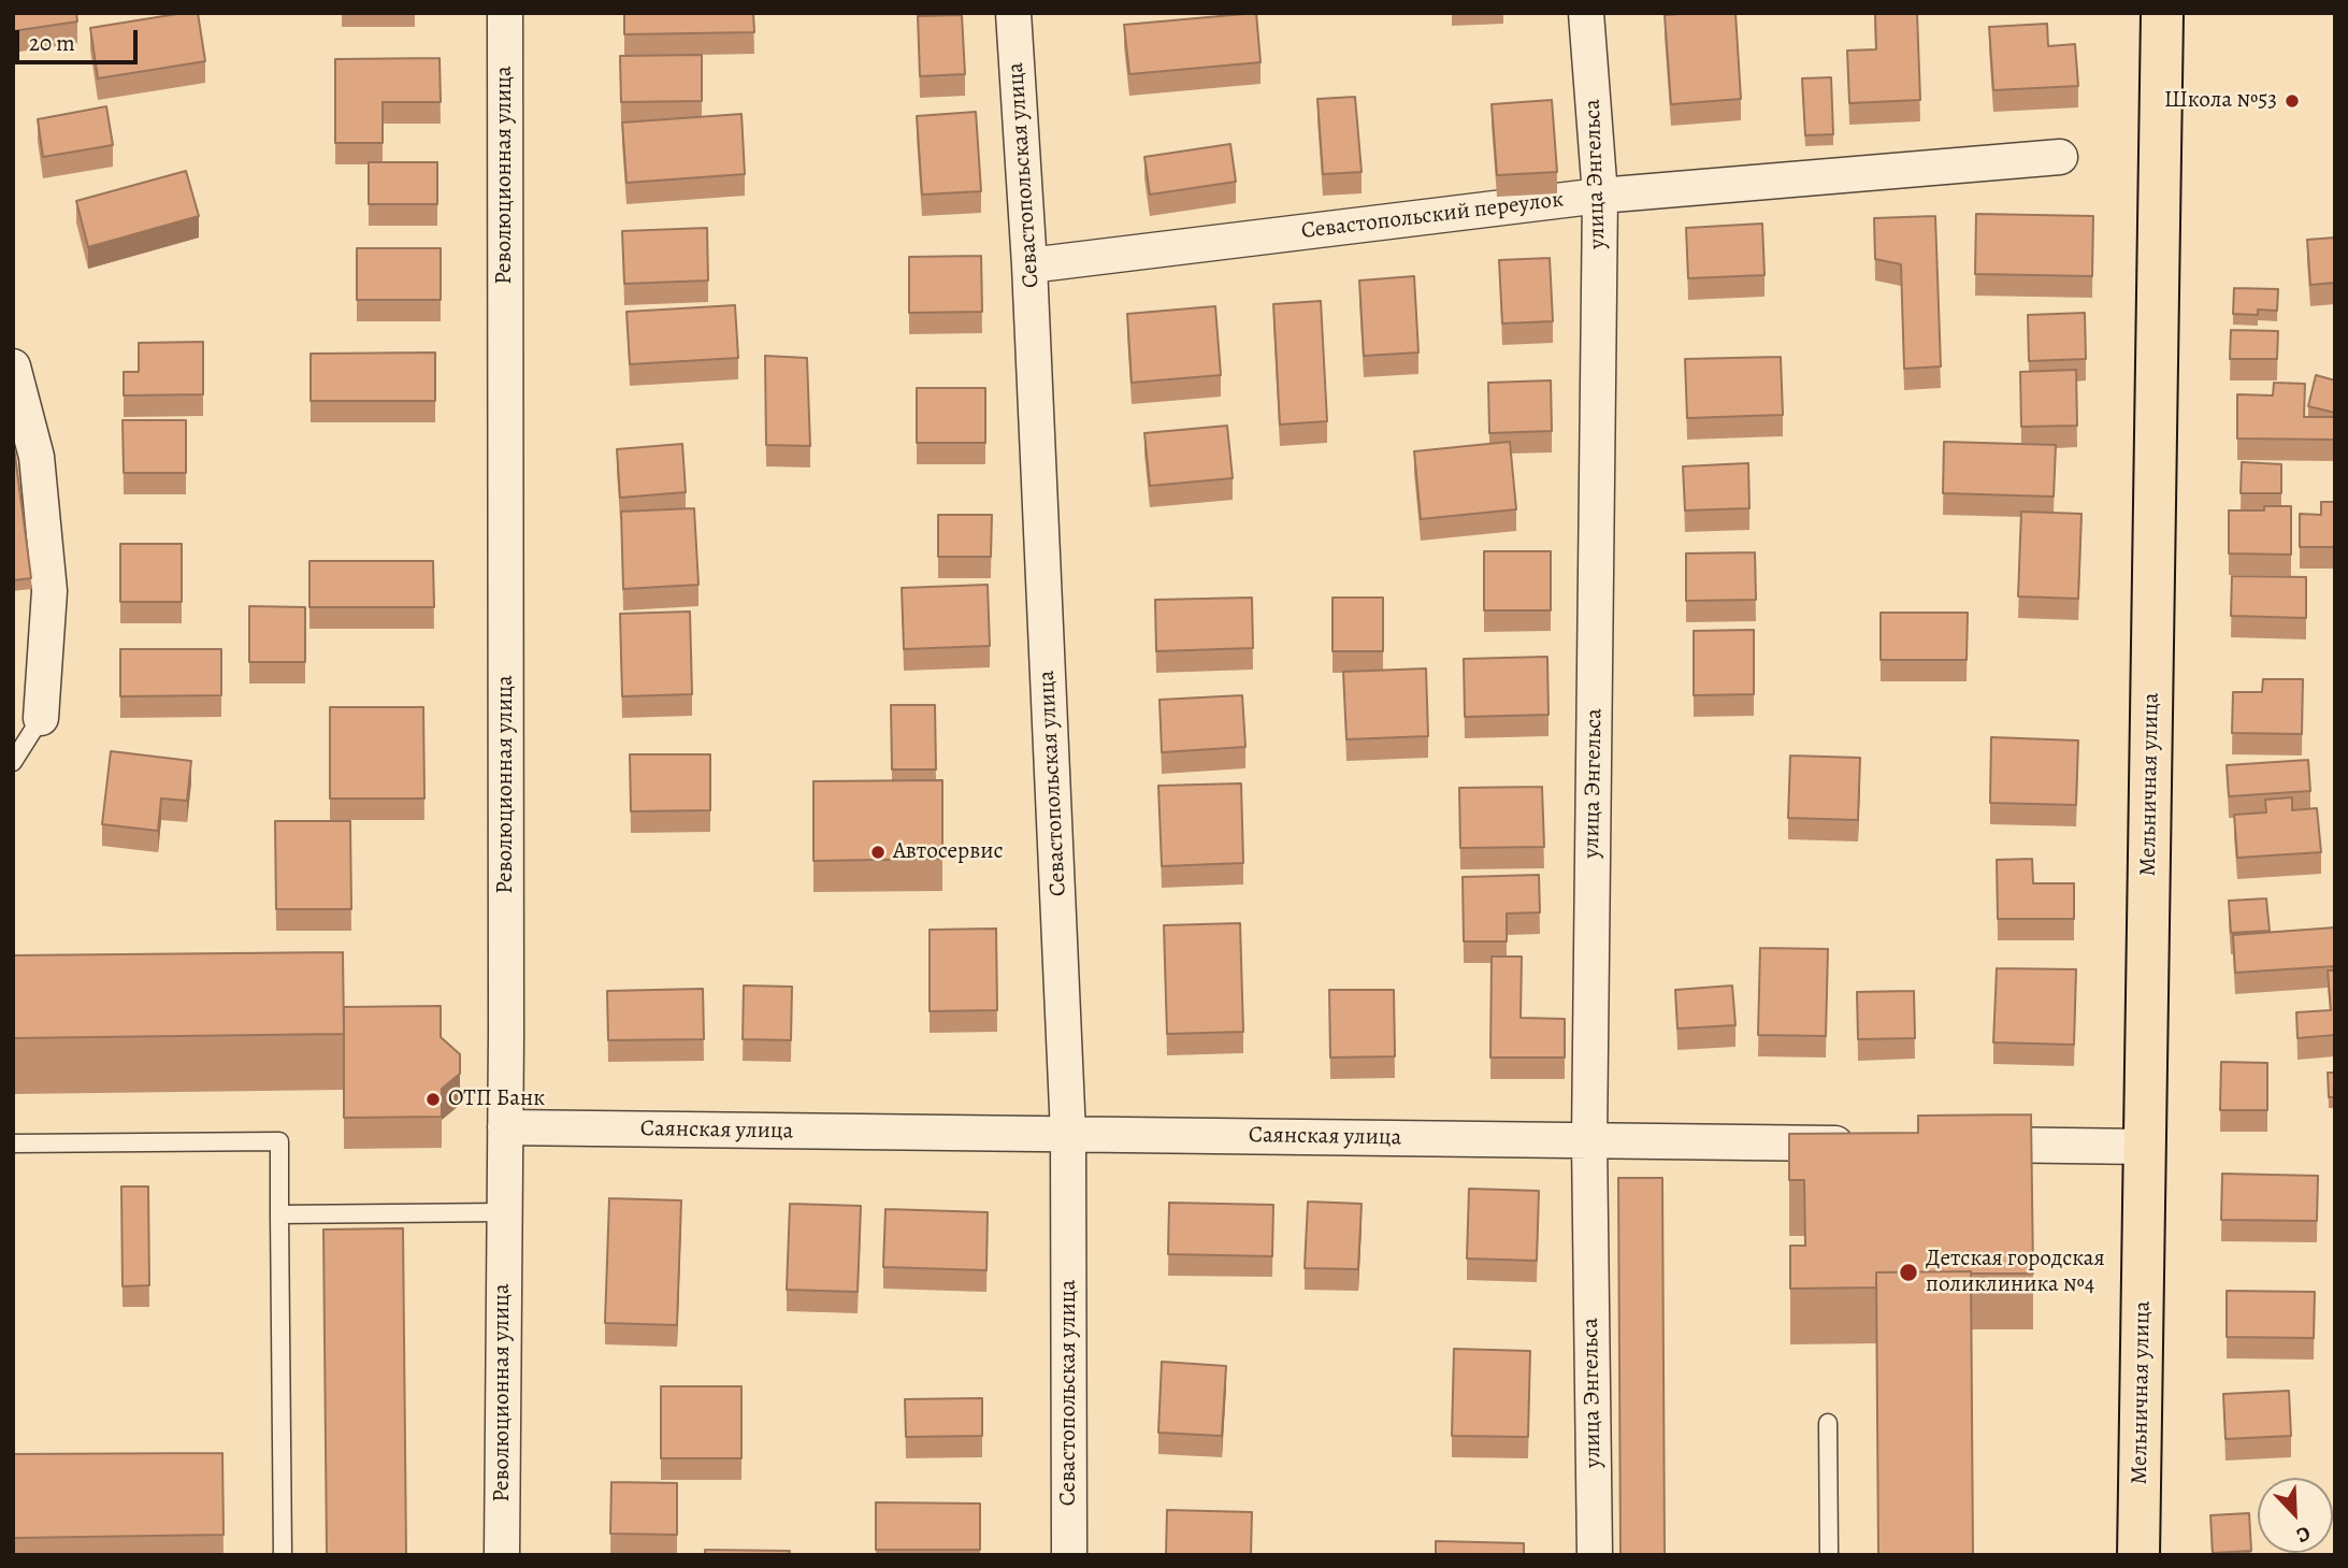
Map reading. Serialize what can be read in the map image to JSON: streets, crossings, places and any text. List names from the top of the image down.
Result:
{
  "streets": {
    "main road": ["Мельничная улица"],
    "street": [
      "улица Энгельса",
      "Революционная улица",
      "Севастопольская улица",
      "Севастопольский переулок",
      "Саянская улица"
    ]
  },
  "crossings": [
    ["улица Энгельса", "Севастопольский переулок"],
    ["улица Энгельса", "Саянская улица"],
    ["Революционная улица", "Саянская улица"],
    ["Севастопольская улица", "Севастопольский переулок"],
    ["Севастопольская улица", "Саянская улица"]
  ],
  "places": [
    "Школа №53",
    "Автосервис",
    "ОТП Банк",
    "Детская городская поликлиника №4"
  ],
  "scale_bar": "20 m",
  "north": "bottom right"
}
